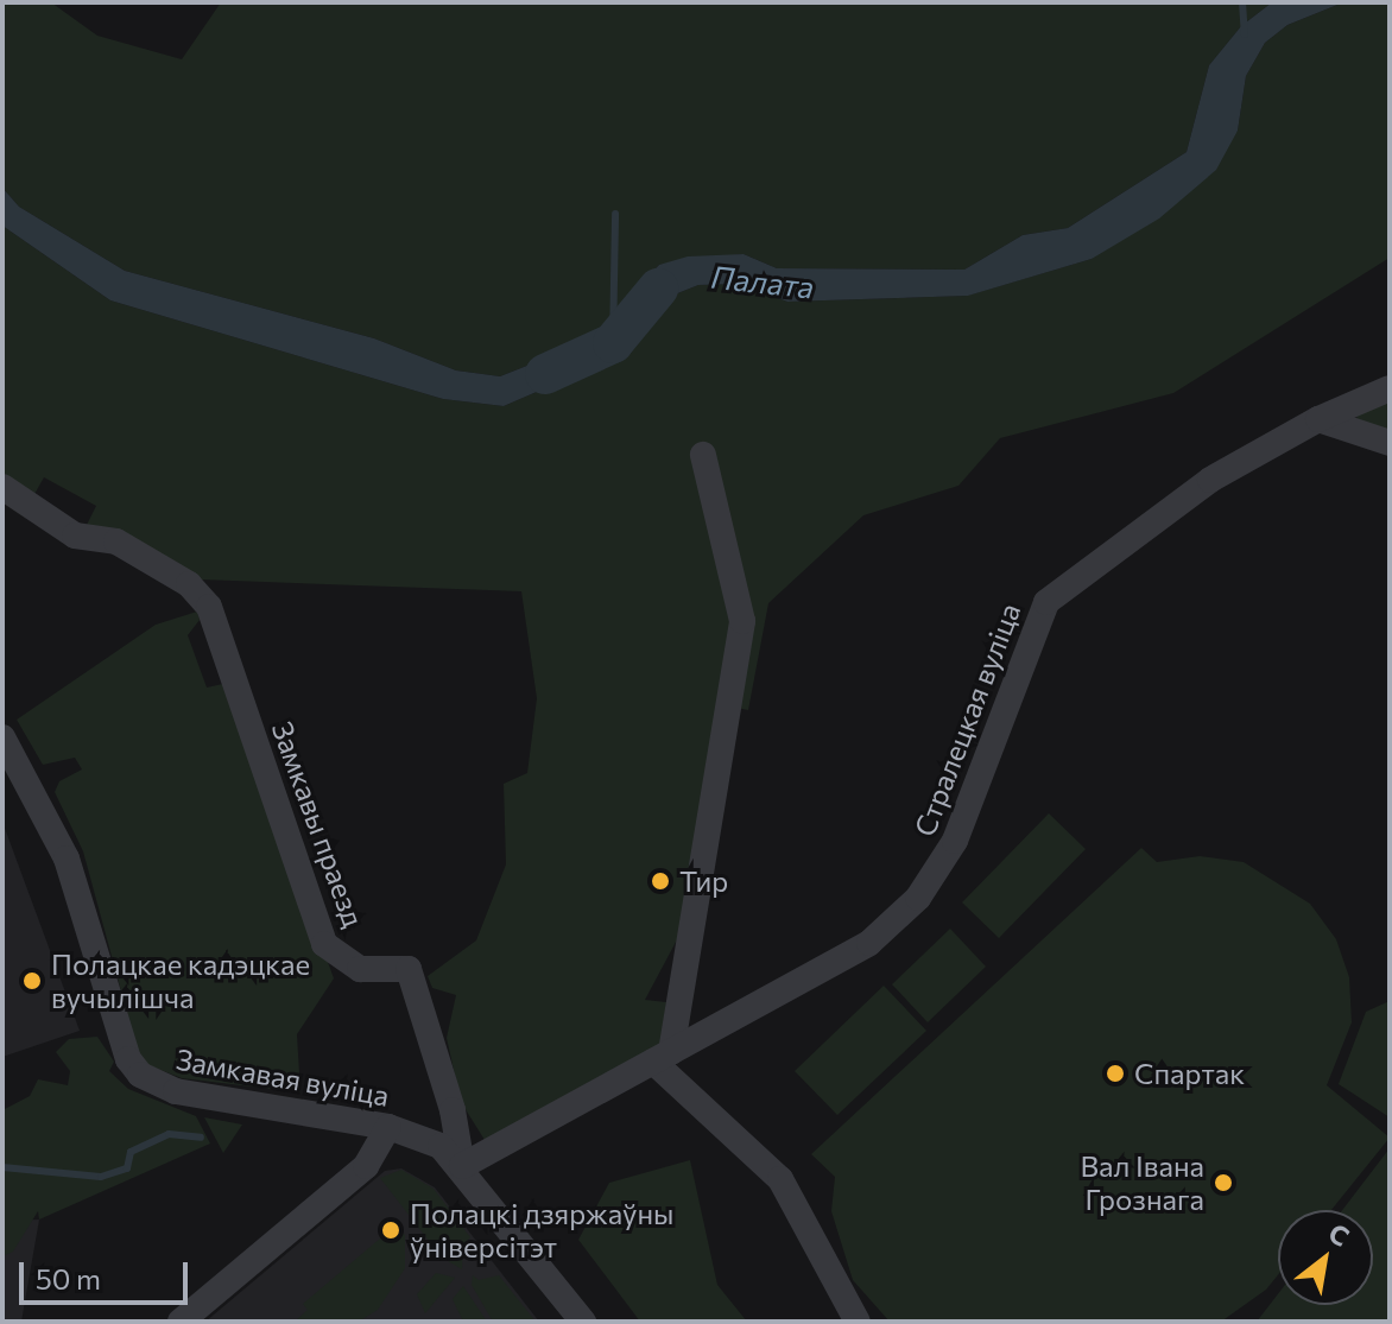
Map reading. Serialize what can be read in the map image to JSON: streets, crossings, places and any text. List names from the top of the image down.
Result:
{
  "streets": {
    "street": ["Стралецкая вуліца", "Замкавы праезд", "Замкавая вуліца"]
  },
  "crossings": [
    ["Стралецкая вуліца", "Замкавы праезд"],
    ["Стралецкая вуліца", "Замкавая вуліца"],
    ["Замкавы праезд", "Замкавая вуліца"]
  ],
  "water": ["Палата"],
  "places": [
    "Тир",
    "Полацкае кадэцкае вучылішча",
    "Спартак",
    "Вал Івана Грознага",
    "Полацкі дзяржаўны ўніверсітэт"
  ],
  "scale_bar": "50 m",
  "north": "top right"
}
